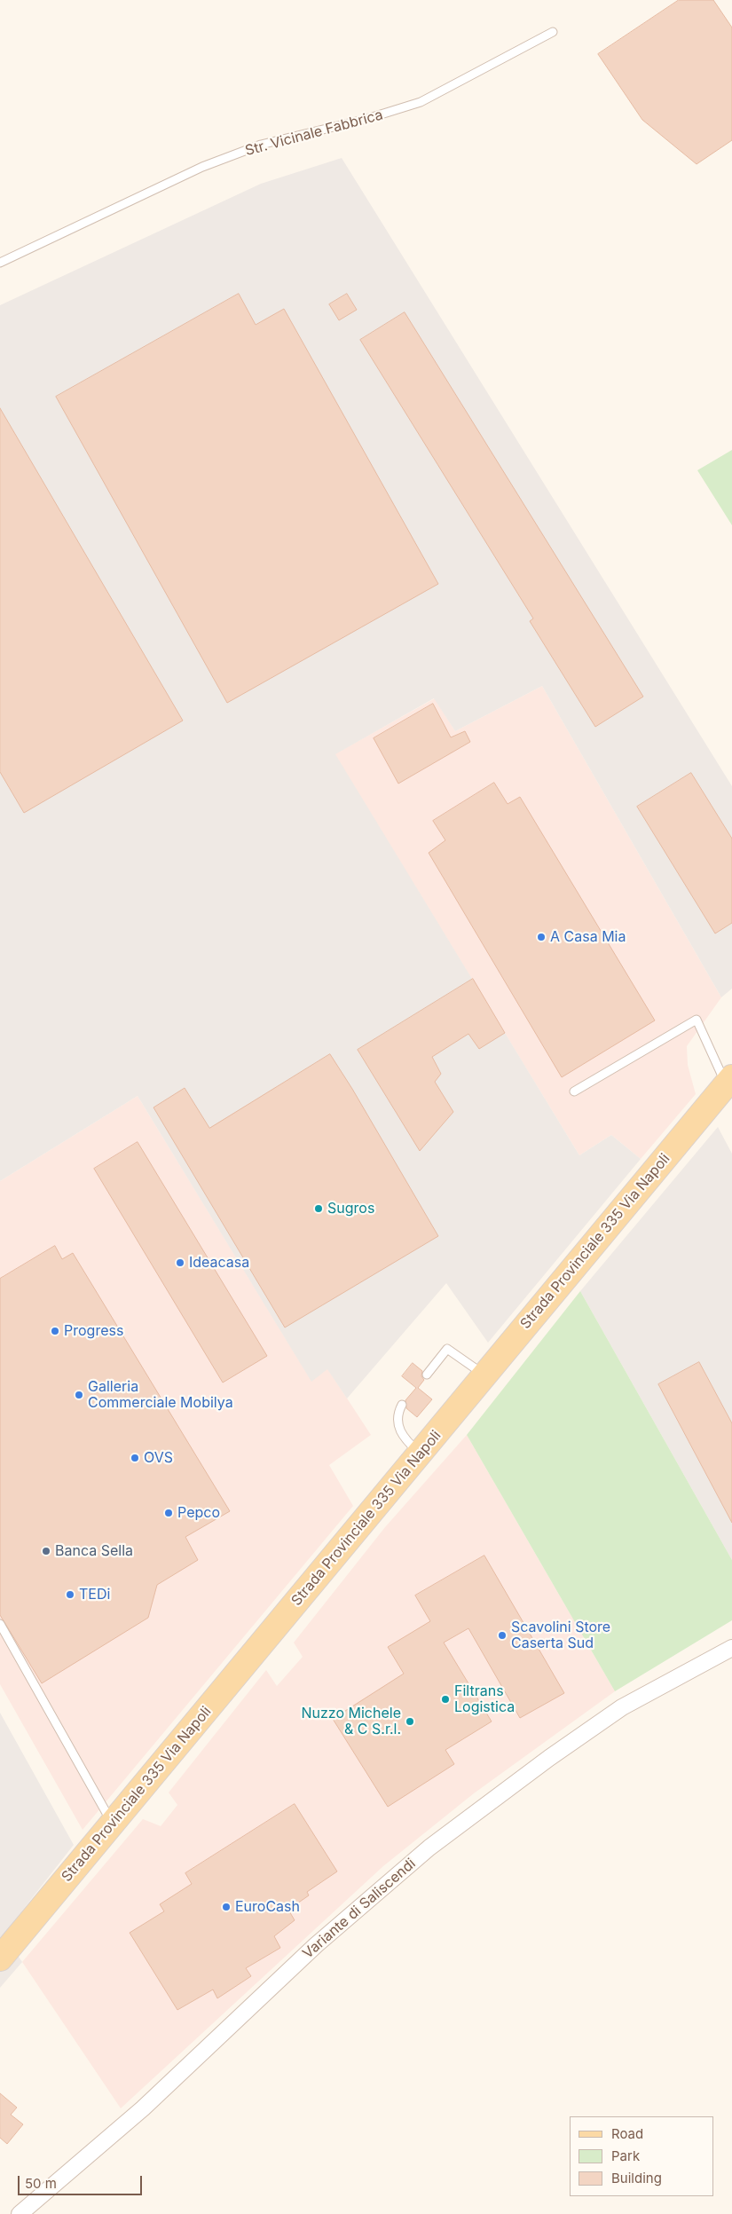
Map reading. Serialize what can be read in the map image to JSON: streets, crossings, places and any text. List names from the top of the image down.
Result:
{
  "streets": {
    "main road": ["Strada Provinciale 335 Via Napoli"],
    "street": ["Variante di Saliscendi"],
    "lane": ["Str. Vicinale Fabbrica"]
  },
  "places": [
    "A Casa Mia",
    "Sugros",
    "Ideacasa",
    "Progress",
    "Galleria Commerciale Mobilya",
    "OVS",
    "Pepco",
    "Banca Sella",
    "TEDi",
    "Scavolini Store Caserta Sud",
    "Filtrans Logistica",
    "Nuzzo Michele & C S.r.l.",
    "EuroCash"
  ],
  "legend": ["Road", "Park", "Building"],
  "scale_bar": "50 m"
}
